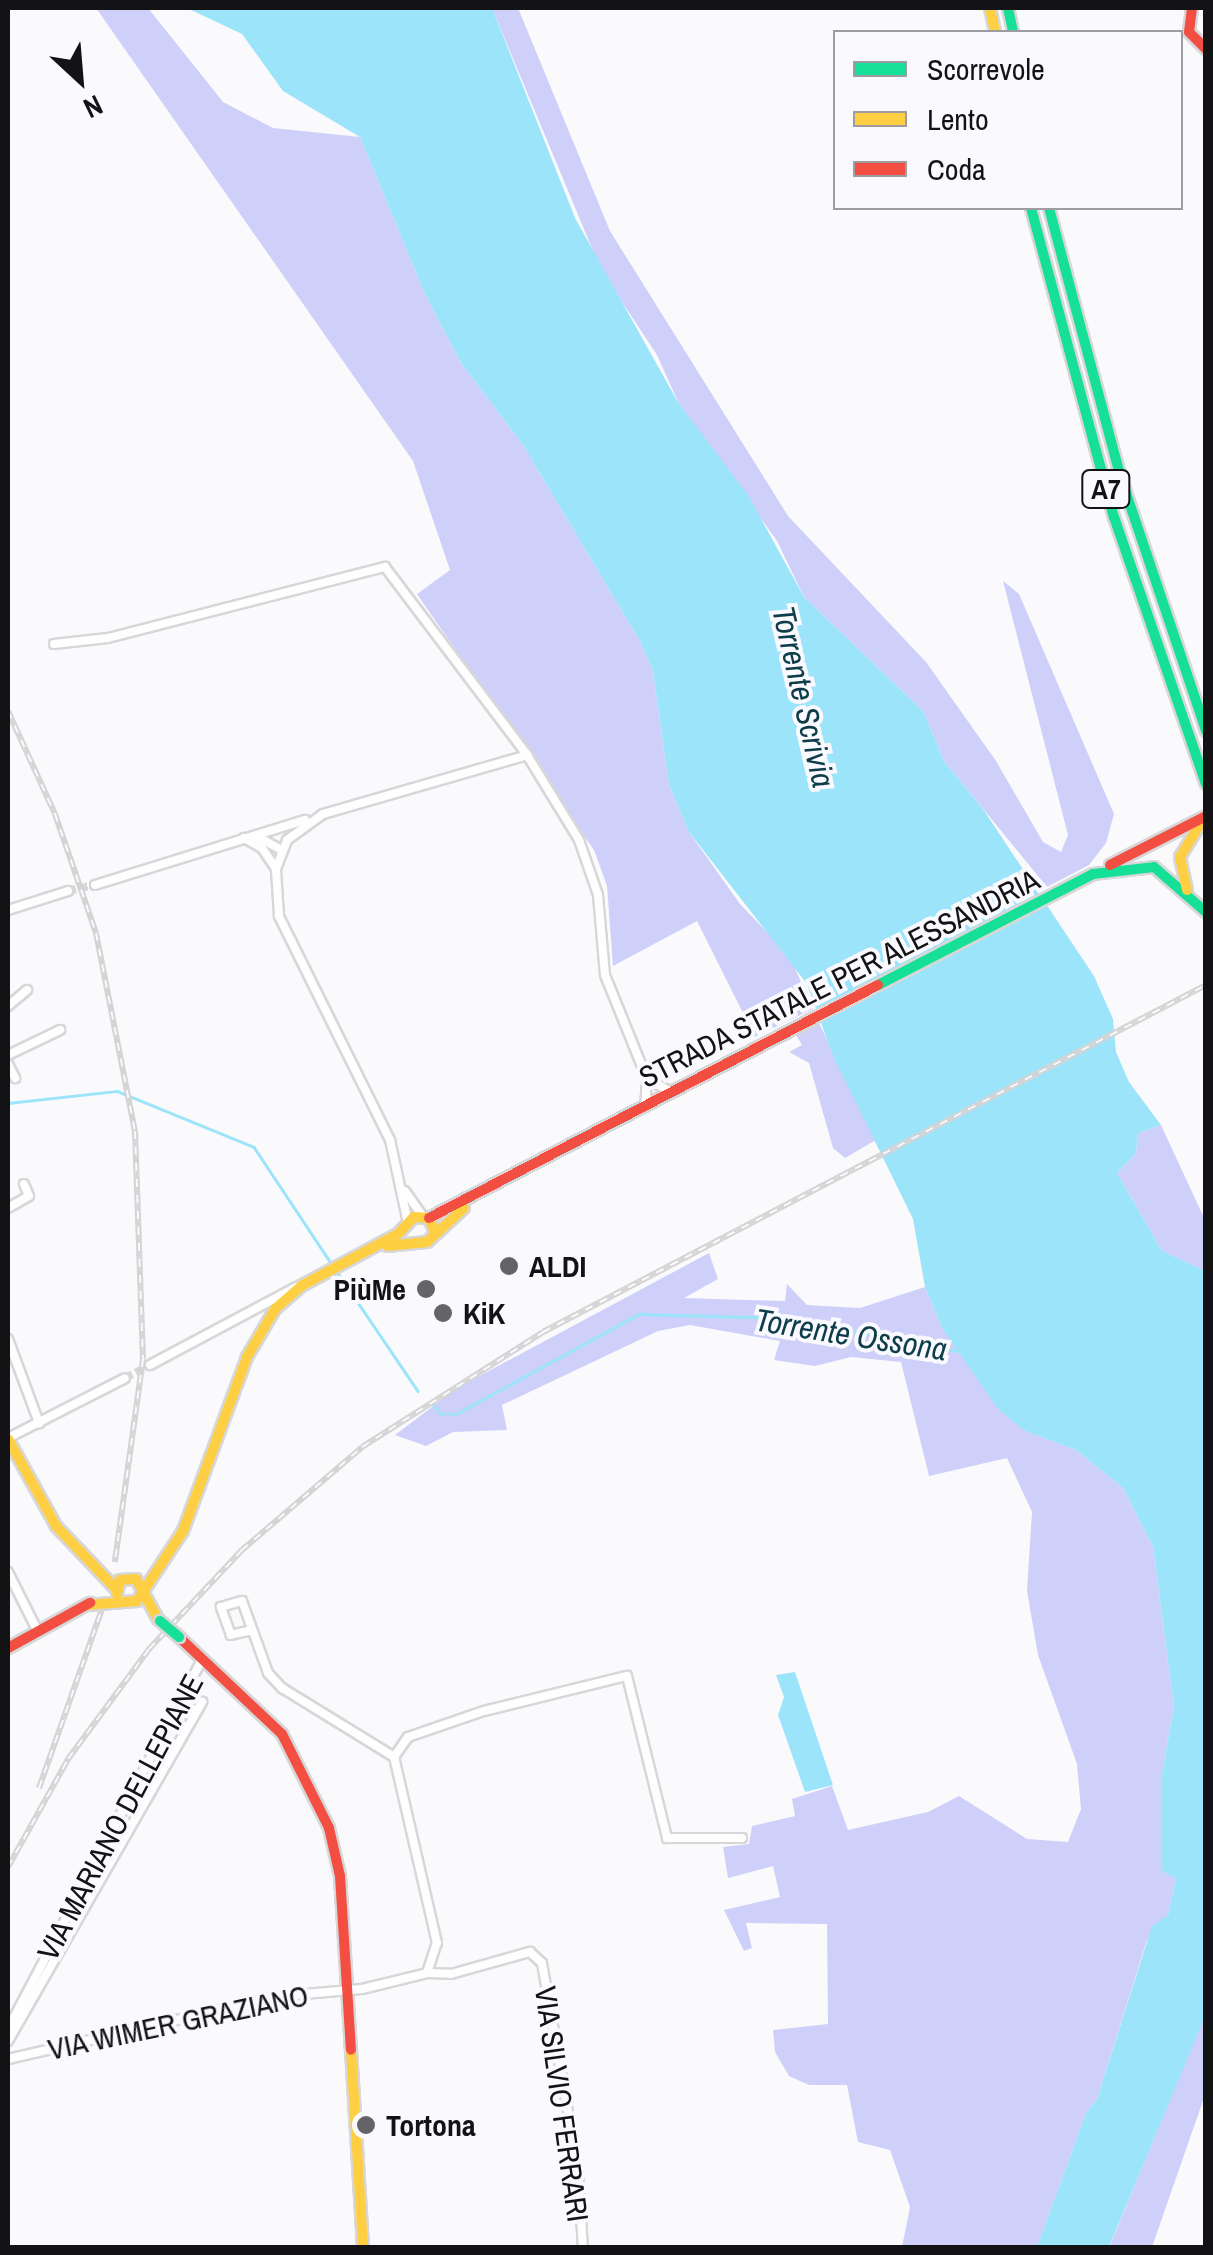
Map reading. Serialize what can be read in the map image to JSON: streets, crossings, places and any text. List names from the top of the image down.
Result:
{
  "streets": {
    "main road": ["A7", "STRADA STATALE PER ALESSANDRIA"],
    "street": ["VIA MARIANO DELLEPIANE", "VIA WIMER GRAZIANO", "VIA SILVIO FERRARI"]
  },
  "crossings": [
    ["VIA WIMER GRAZIANO", "VIA SILVIO FERRARI"]
  ],
  "water": ["Torrente Scrivia", "Torrente Ossona"],
  "places": [
    "ALDI",
    "PiùMe",
    "KiK",
    "Tortona"
  ],
  "legend": ["Scorrevole", "Lento", "Coda"],
  "north": "bottom right"
}
